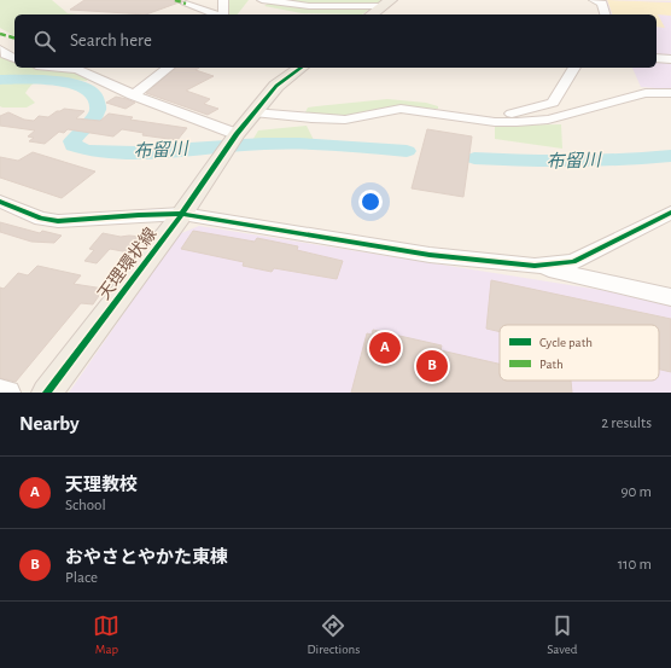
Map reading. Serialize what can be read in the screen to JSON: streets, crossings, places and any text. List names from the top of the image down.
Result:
{
  "streets": {
    "main road": ["天理環状線"]
  },
  "water": ["布留川"],
  "legend": ["Cycle path", "Path"],
  "page": {
    "search": "Search here",
    "pins": ["A", "B"],
    "heading": ["Nearby", "2 results"],
    "list": [
      {
        "mark": "A",
        "name": "天理教校",
        "note": "School",
        "value": "90 m"
      },
      {
        "mark": "B",
        "name": "おやさとやかた東棟",
        "note": "Place",
        "value": "110 m"
      }
    ],
    "nav": ["Map", "Directions", "Saved"]
  }
}
